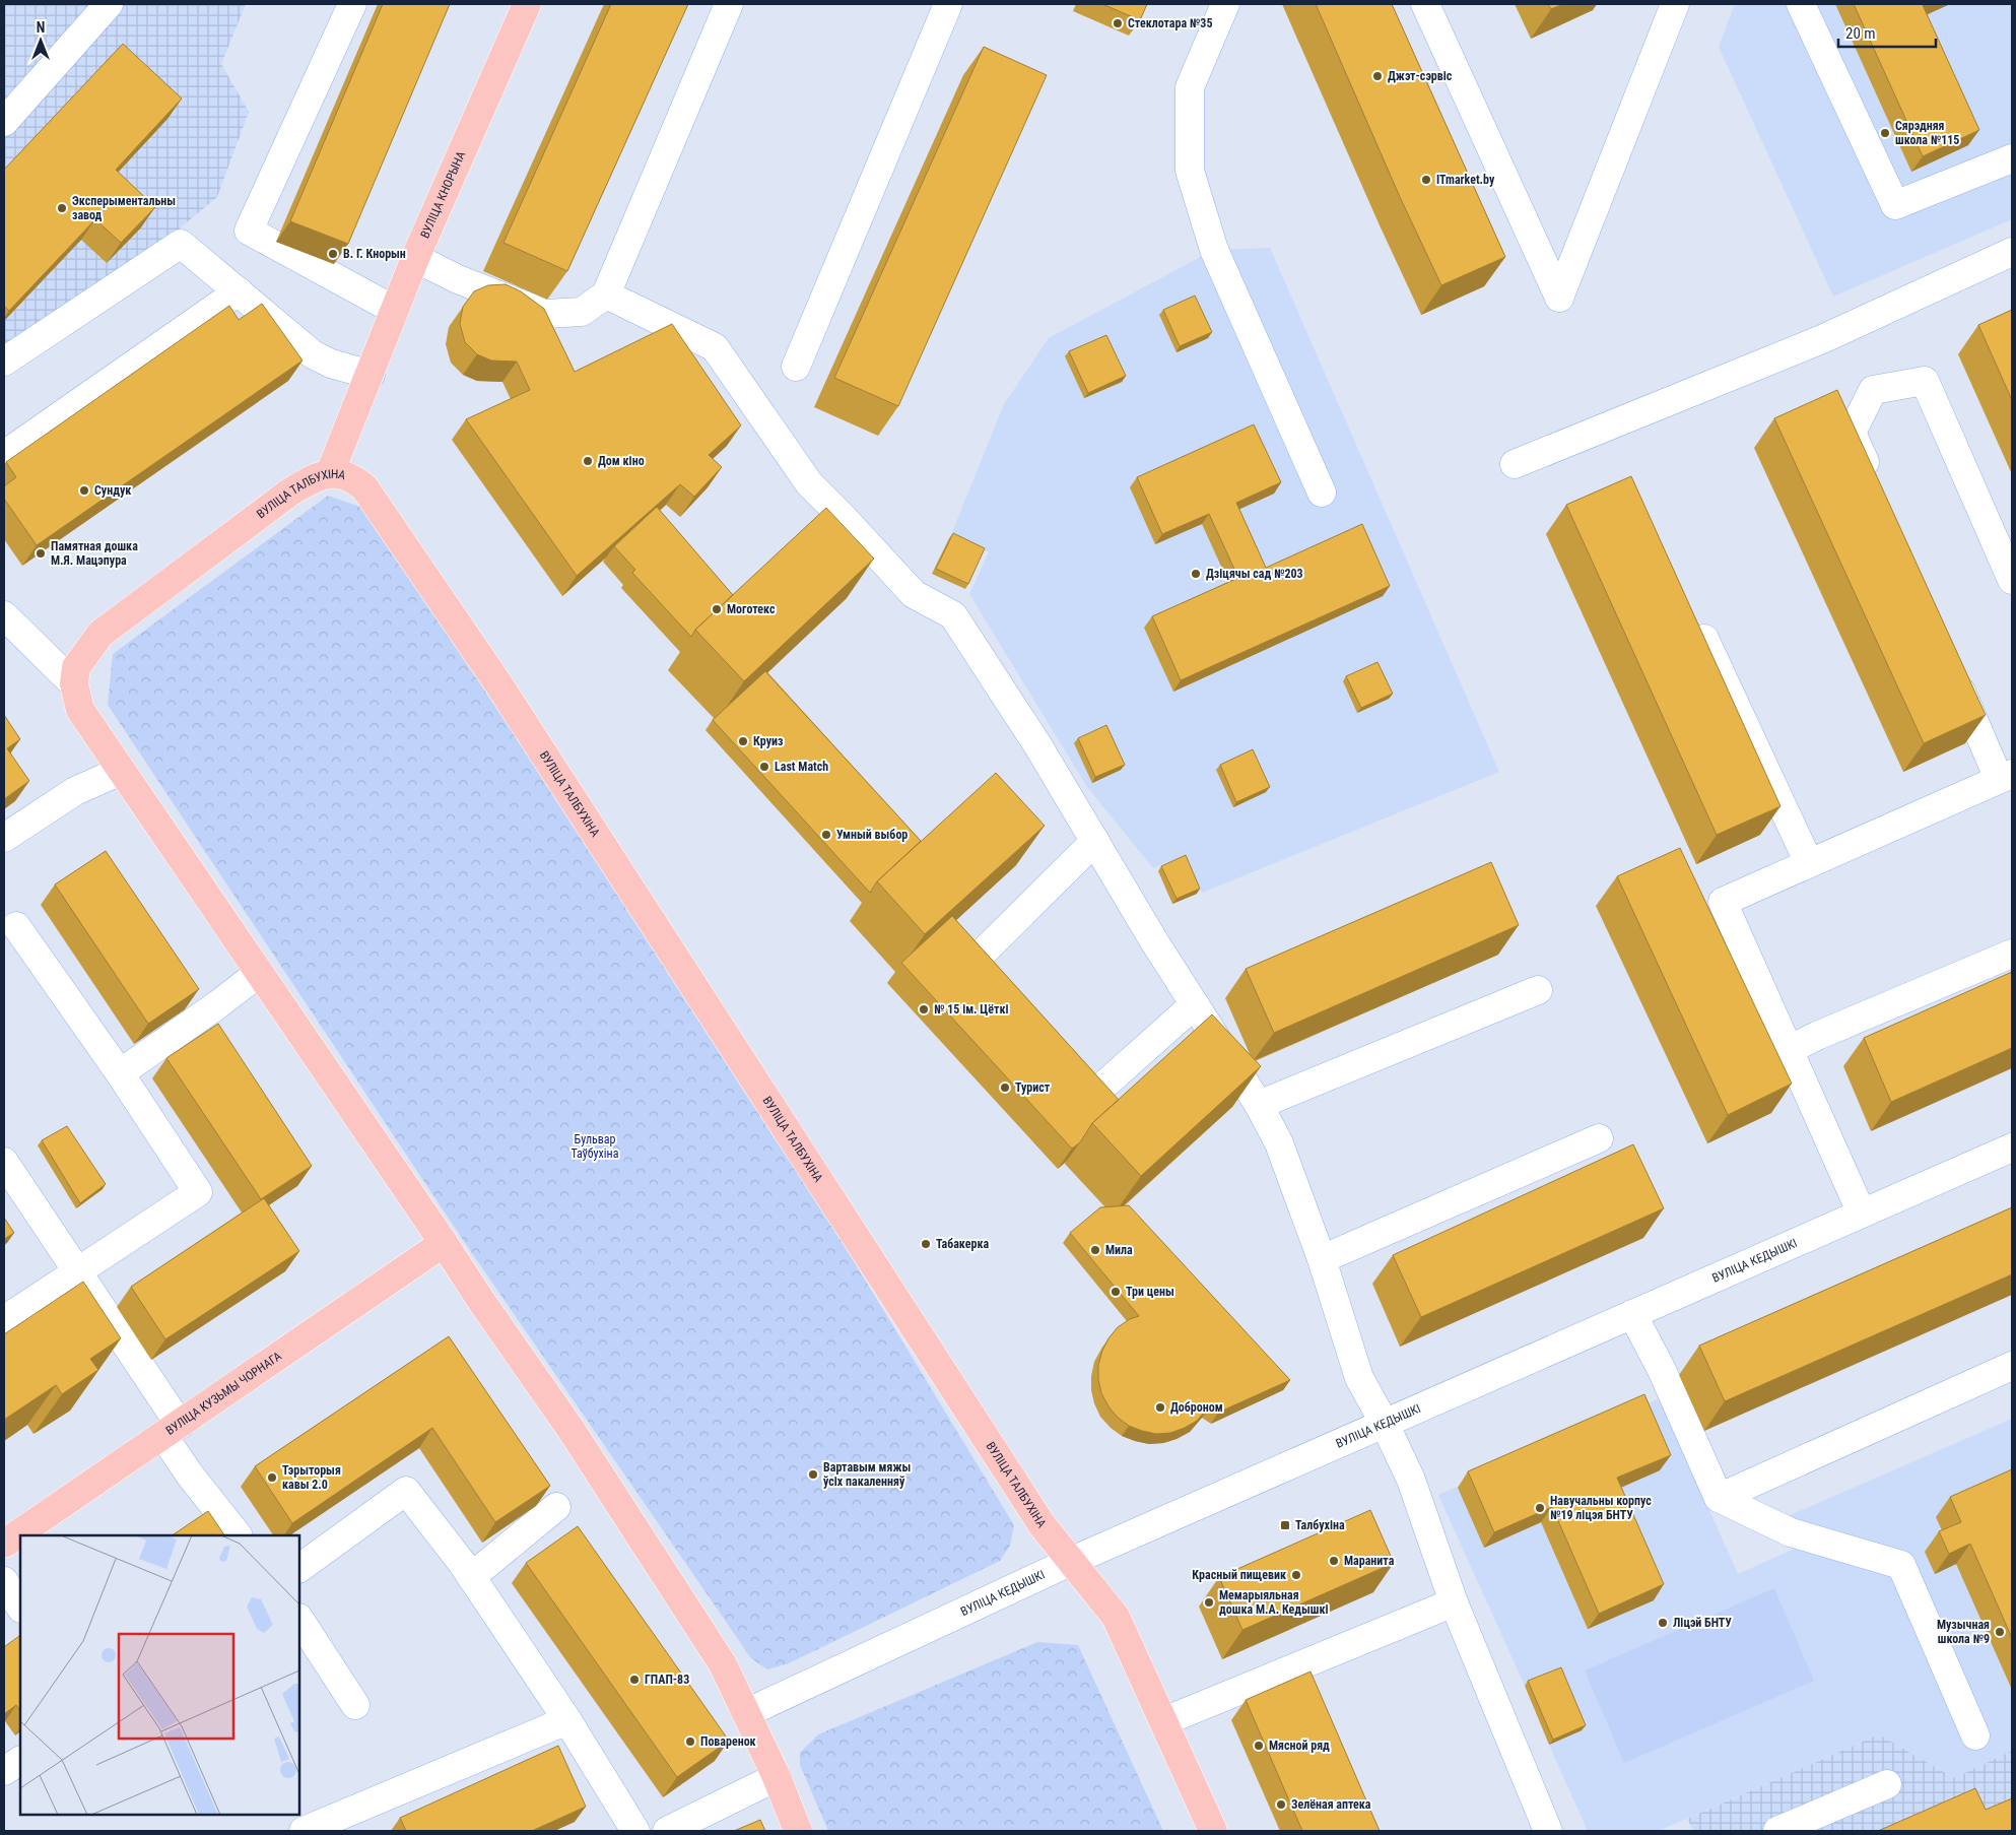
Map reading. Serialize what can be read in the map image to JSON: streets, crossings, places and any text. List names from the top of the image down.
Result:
{
  "streets": {
    "main road": ["ВУЛІЦА КНОРЫНА", "ВУЛІЦА ТАЛБУХІНА", "ВУЛІЦА КУЗЬМЫ ЧОРНАГА"],
    "street": ["ВУЛІЦА КЕДЫШКІ"]
  },
  "crossings": [
    ["ВУЛІЦА КНОРЫНА", "ВУЛІЦА ТАЛБУХІНА"],
    ["ВУЛІЦА ТАЛБУХІНА", "ВУЛІЦА КЕДЫШКІ"]
  ],
  "parks": ["Бульвар Таўбухіна"],
  "places": {
    "other": [
      "Стеклотара №35",
      "Джэт-сэрвіс",
      "Сярэдняя школа №115",
      "ITmarket.by",
      "Эксперыментальны завод",
      "В. Г. Кнорын",
      "Дом кіно",
      "Сундук",
      "Памятная дошка М.Я. Мацэпура",
      "Дзіцячы сад №203",
      "Моготекс",
      "Круиз",
      "Last Match",
      "Умный выбор",
      "№ 15 ім. Цёткі",
      "Турист",
      "Табакерка",
      "Мила",
      "Три цены",
      "Доброном",
      "Вартавым мяжы ўсіх пакаленняў",
      "Тэрыторыя кавы 2.0",
      "Навучальны корпус №19 ліцэя БНТУ",
      "Маранита",
      "Красный пищевик",
      "Мемарыяльная дошка М.А. Кедышкі",
      "Ліцэй БНТУ",
      "Музычная школа №9",
      "ГПАП-83",
      "Поваренок",
      "Мясной ряд",
      "Зелёная аптека"
    ],
    "transit": ["Талбухіна"]
  },
  "scale_bar": "20 m",
  "north": "top"
}
